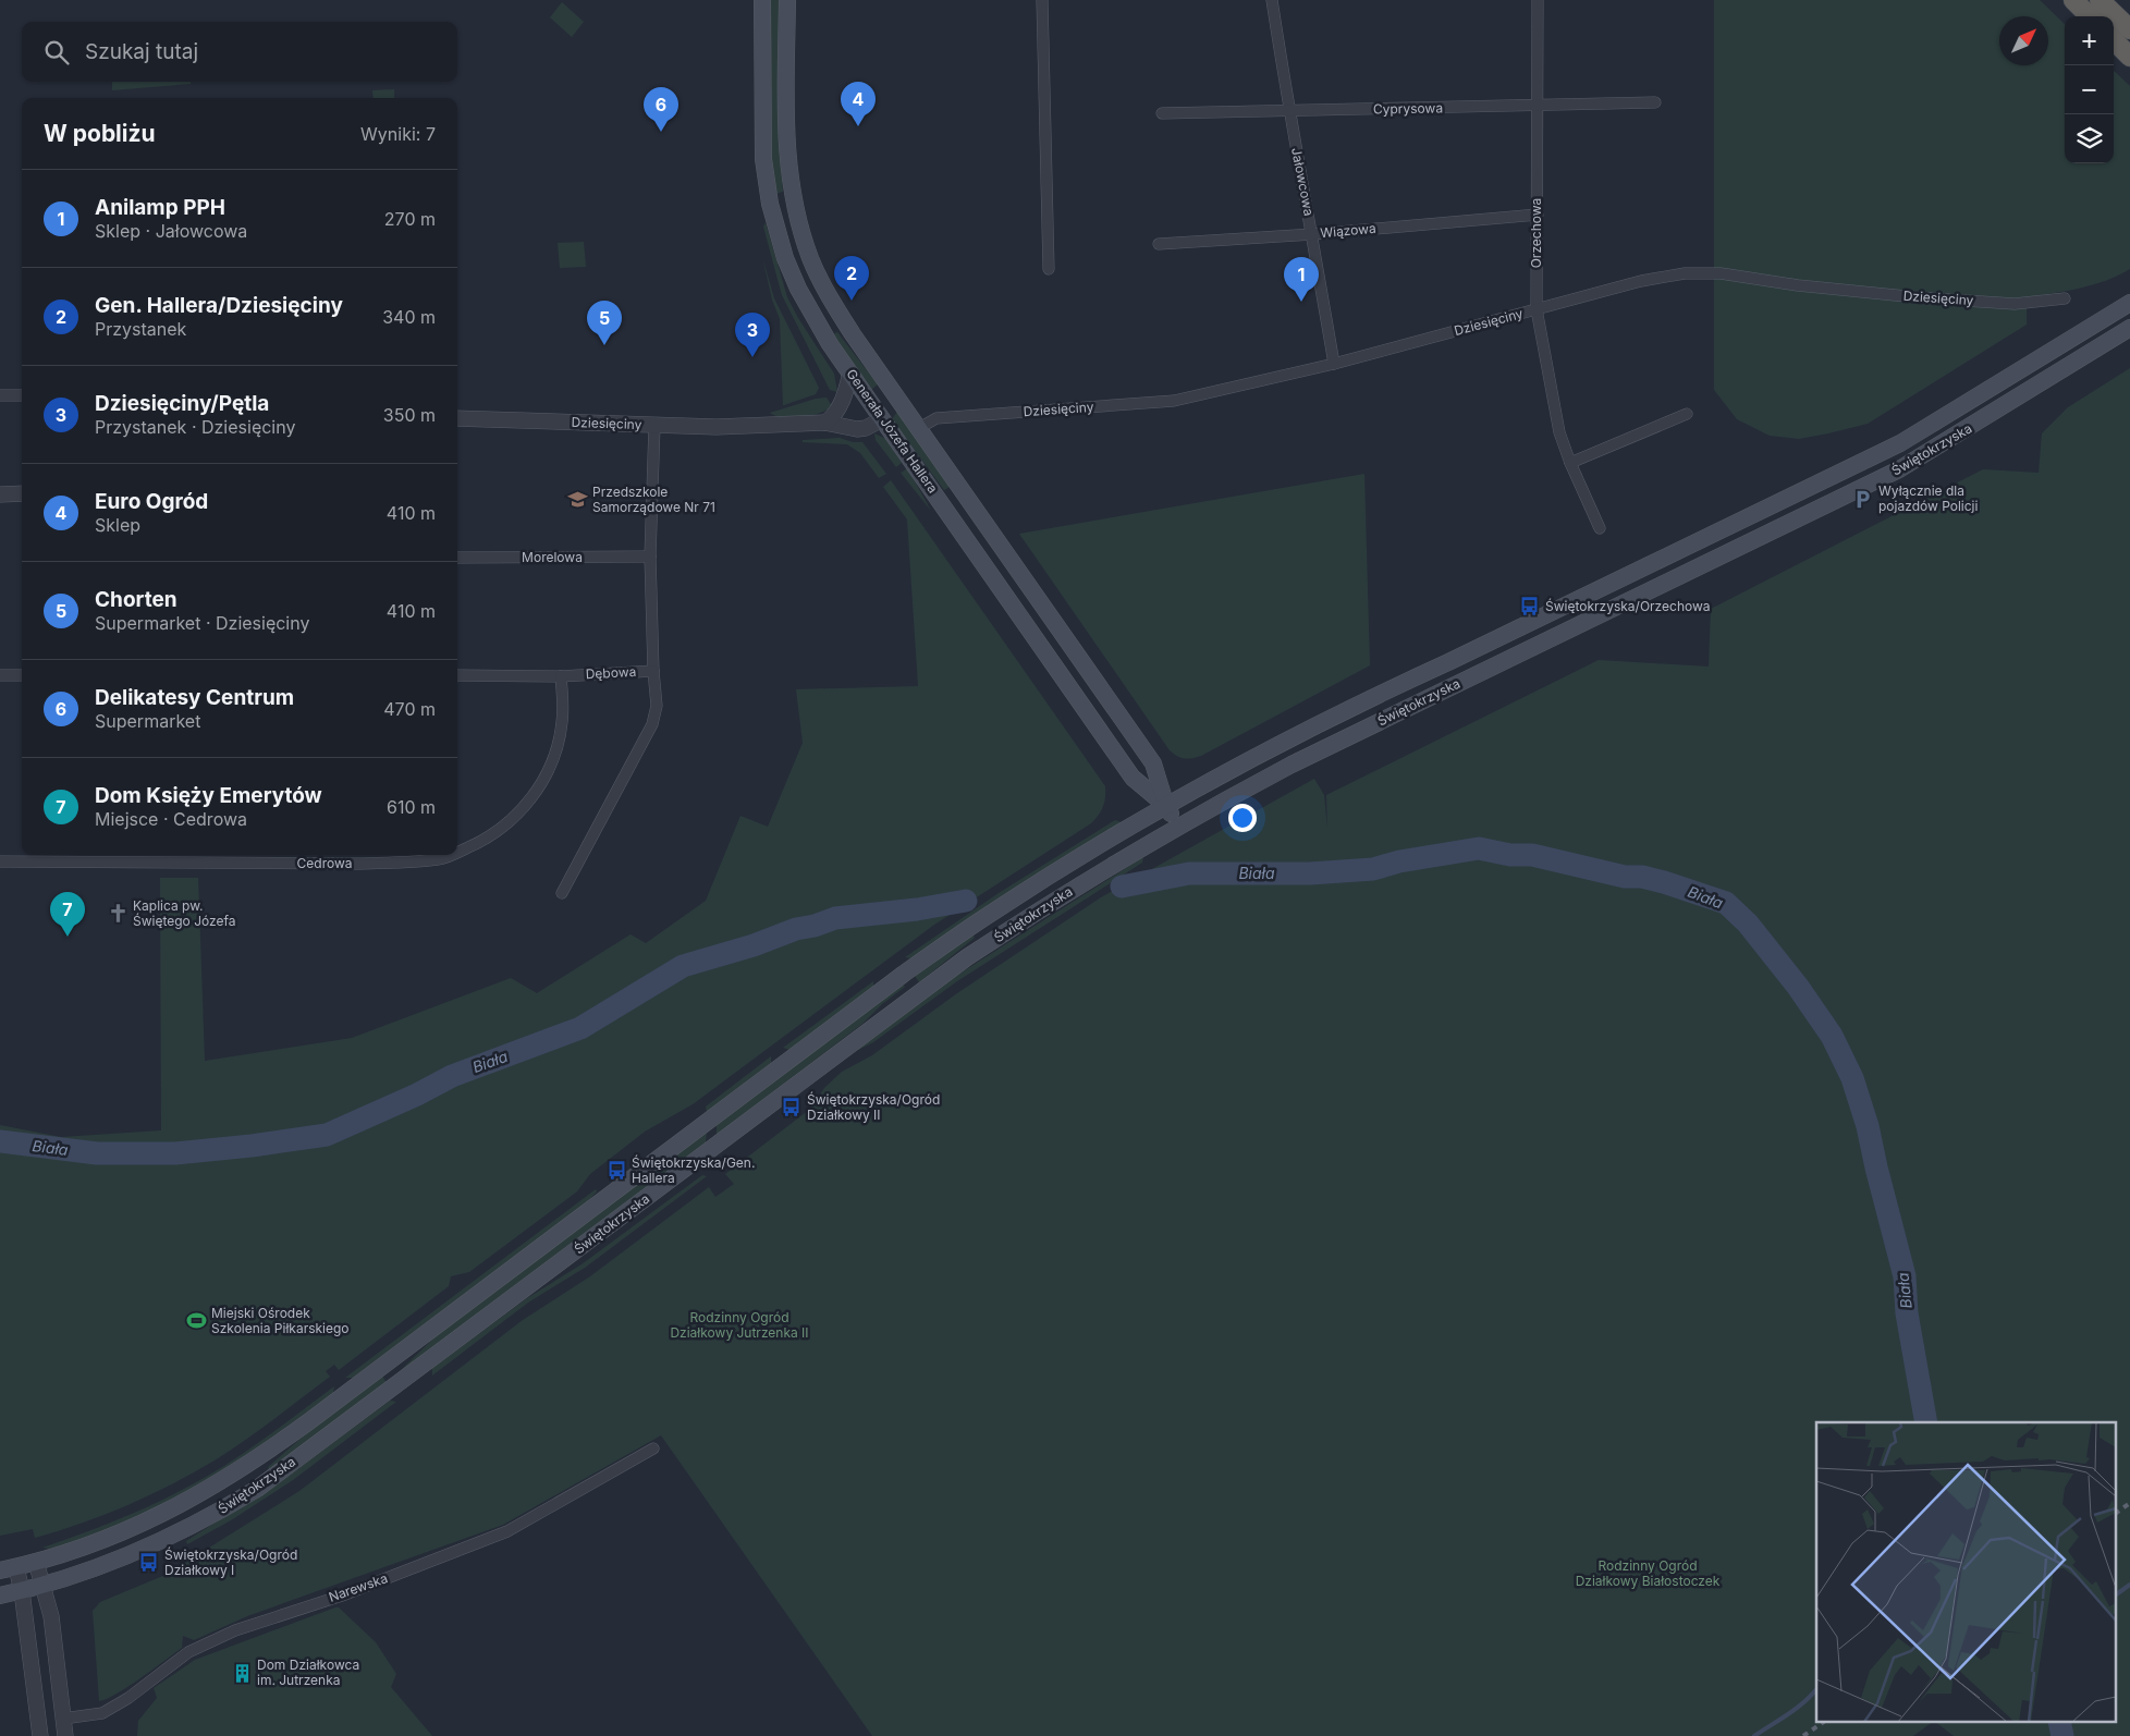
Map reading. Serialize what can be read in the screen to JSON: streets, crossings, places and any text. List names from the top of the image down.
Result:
{
  "streets": {
    "main road": ["Generała Józefa Hallera", "Świętokrzyska"],
    "street": [
      "Cyprysowa",
      "Jałowcowa",
      "Wiązowa",
      "Orzechowa",
      "Dziesięciny",
      "Morelowa",
      "Dębowa",
      "Cedrowa",
      "Narewska"
    ]
  },
  "crossings": [
    ["Cyprysowa", "Jałowcowa"],
    ["Cyprysowa", "Orzechowa"],
    ["Jałowcowa", "Wiązowa"],
    ["Jałowcowa", "Dziesięciny"],
    ["Wiązowa", "Orzechowa"],
    ["Orzechowa", "Dziesięciny"],
    ["Dziesięciny", "Generała Józefa Hallera"],
    ["Generała Józefa Hallera", "Świętokrzyska"],
    ["Dębowa", "Cedrowa"]
  ],
  "water": ["Biała"],
  "parks": ["Rodzinny Ogród Działkowy Jutrzenka II", "Rodzinny Ogród Działkowy Białostoczek"],
  "places": {
    "parking": ["Wyłącznie dla pojazdów Policji"],
    "school or university": ["Przedszkole Samorządowe Nr 71"],
    "bus stop": [
      "Świętokrzyska/Orzechowa",
      "Świętokrzyska/Ogród Działkowy II",
      "Świętokrzyska/Gen. Hallera",
      "Świętokrzyska/Ogród Działkowy I"
    ],
    "church": ["Kaplica pw. Świętego Józefa"],
    "sports": ["Miejski Ośrodek Szkolenia Piłkarskiego"],
    "building": ["Dom Działkowca im. Jutrzenka"]
  },
  "north": "top right",
  "page": {
    "map_buttons": ["+", "−"],
    "search": "Szukaj tutaj",
    "pins": [
      "4",
      "6",
      "2",
      "1",
      "5",
      "3",
      "7"
    ],
    "heading": ["W pobliżu", "Wyniki: 7"],
    "list": [
      {
        "mark": "1",
        "name": "Anilamp PPH",
        "note": "Sklep · Jałowcowa",
        "value": "270 m"
      },
      {
        "mark": "2",
        "name": "Gen. Hallera/Dziesięciny",
        "note": "Przystanek",
        "value": "340 m"
      },
      {
        "mark": "3",
        "name": "Dziesięciny/Pętla",
        "note": "Przystanek · Dziesięciny",
        "value": "350 m"
      },
      {
        "mark": "4",
        "name": "Euro Ogród",
        "note": "Sklep",
        "value": "410 m"
      },
      {
        "mark": "5",
        "name": "Chorten",
        "note": "Supermarket · Dziesięciny",
        "value": "410 m"
      },
      {
        "mark": "6",
        "name": "Delikatesy Centrum",
        "note": "Supermarket",
        "value": "470 m"
      },
      {
        "mark": "7",
        "name": "Dom Księży Emerytów",
        "note": "Miejsce · Cedrowa",
        "value": "610 m"
      }
    ]
  }
}
